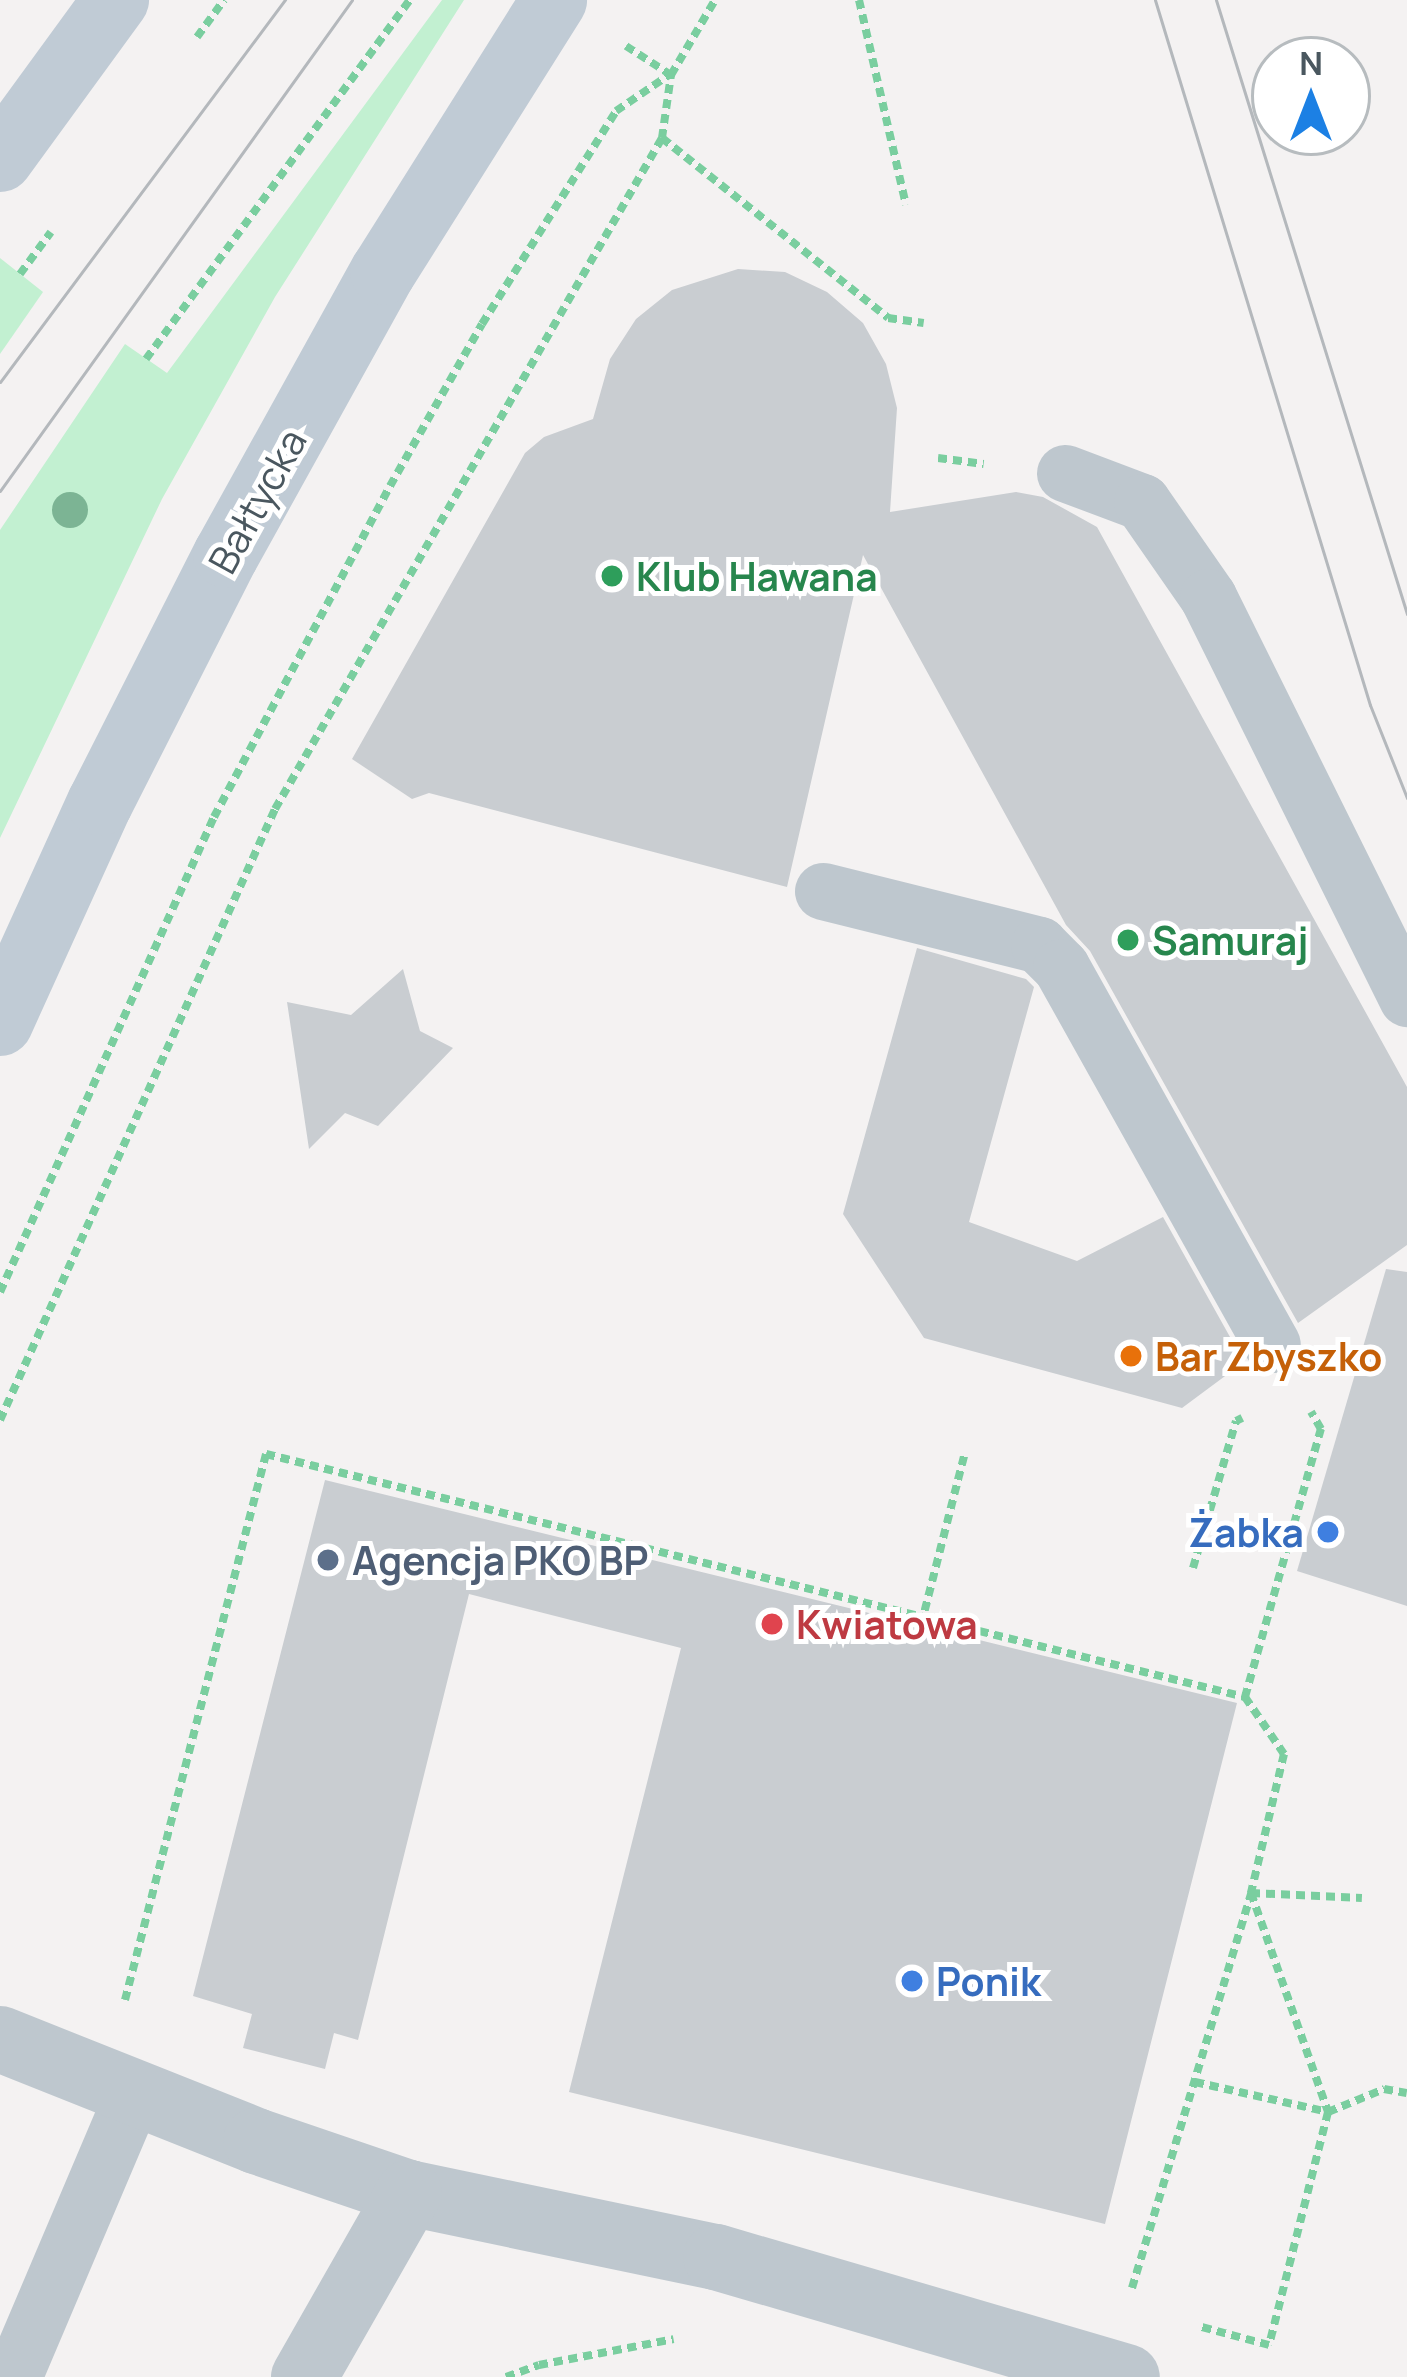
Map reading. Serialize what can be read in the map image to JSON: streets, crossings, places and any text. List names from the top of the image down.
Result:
{
  "streets": {
    "main road": ["Bałtycka"]
  },
  "places": [
    "Klub Hawana",
    "Samuraj",
    "Bar Zbyszko",
    "Żabka",
    "Agencja PKO BP",
    "Kwiatowa",
    "Ponik"
  ],
  "north": "top"
}
